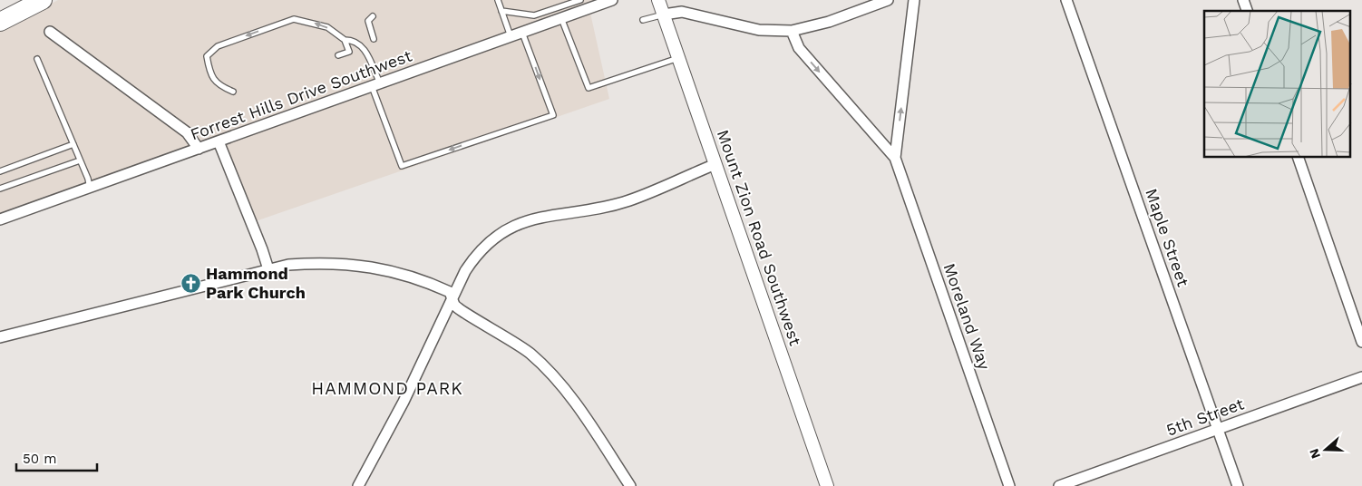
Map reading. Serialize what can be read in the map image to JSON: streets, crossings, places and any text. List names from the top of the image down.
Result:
{
  "streets": {
    "street": [
      "Forrest Hills Drive Southwest",
      "Mount Zion Road Southwest",
      "Maple Street",
      "Moreland Way",
      "5th Street"
    ]
  },
  "crossings": [
    ["Maple Street", "5th Street"]
  ],
  "districts": ["HAMMOND PARK"],
  "places": {
    "church": ["Hammond Park Church"]
  },
  "scale_bar": "50 m",
  "north": "left"
}
